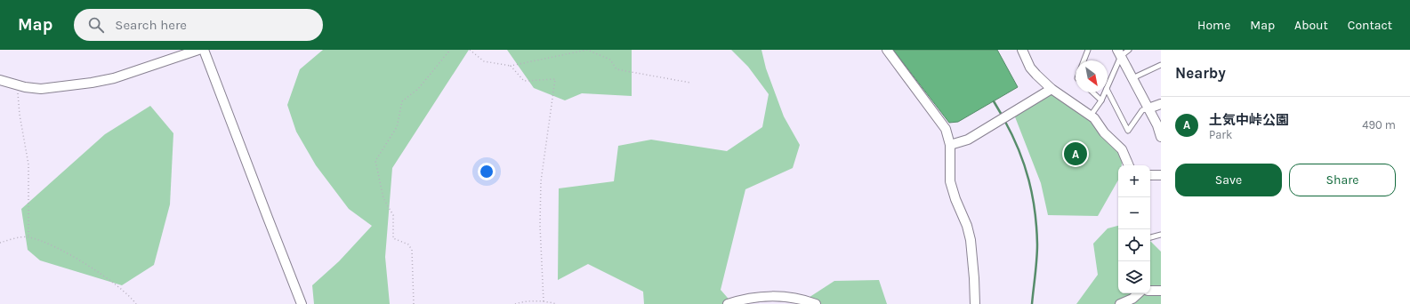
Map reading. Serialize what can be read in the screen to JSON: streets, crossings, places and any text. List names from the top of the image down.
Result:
{
  "north": "bottom right",
  "page": {
    "header": "Map",
    "search": "Search here",
    "nav": [
      "Home",
      "Map",
      "About",
      "Contact"
    ],
    "heading": "Nearby",
    "list": [
      {
        "mark": "A",
        "name": "土気中峠公園",
        "note": "Park",
        "value": "490 m"
      }
    ],
    "pins": "A",
    "buttons": ["Save", "Share"],
    "map_buttons": ["+", "−"]
  }
}
